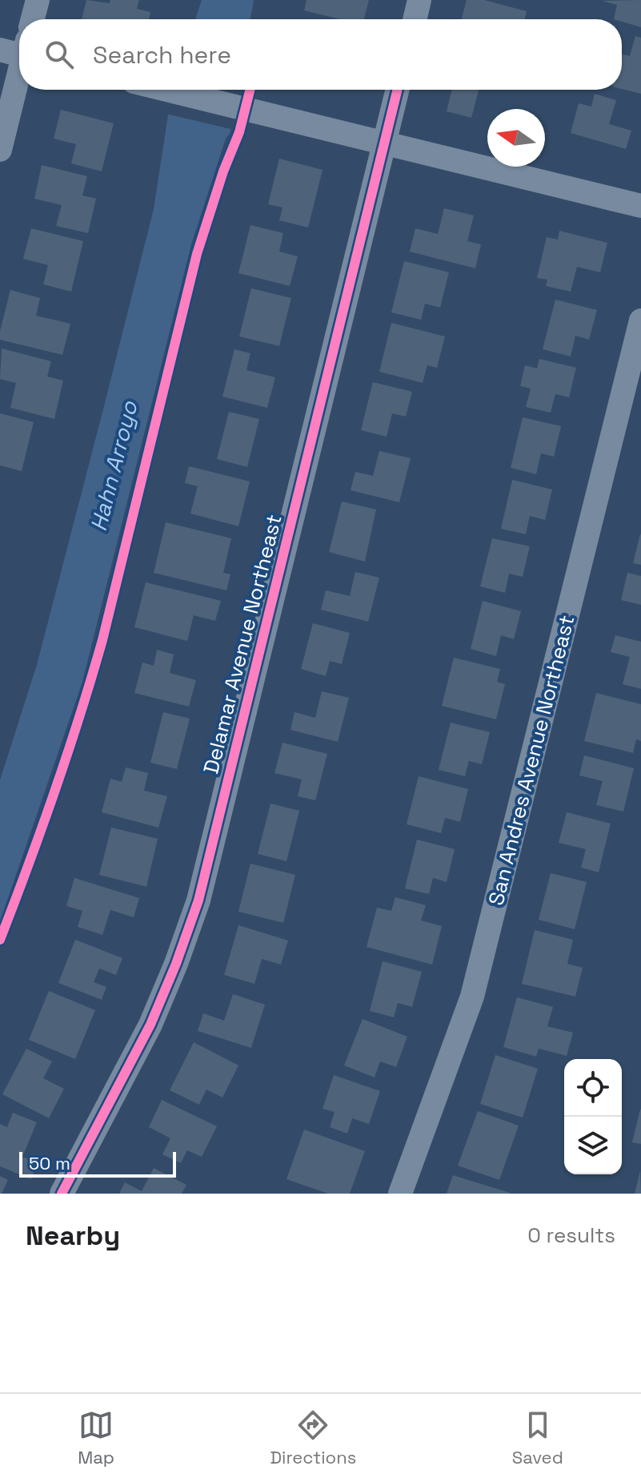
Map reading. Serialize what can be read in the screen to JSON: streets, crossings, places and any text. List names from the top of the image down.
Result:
{
  "streets": {
    "street": ["Delamar Avenue Northeast", "San Andres Avenue Northeast"]
  },
  "water": ["Hahn Arroyo"],
  "scale_bar": "50 m",
  "north": "left",
  "page": {
    "search": "Search here",
    "scale": "50 m",
    "heading": ["Nearby", "0 results"],
    "nav": ["Map", "Directions", "Saved"]
  }
}
